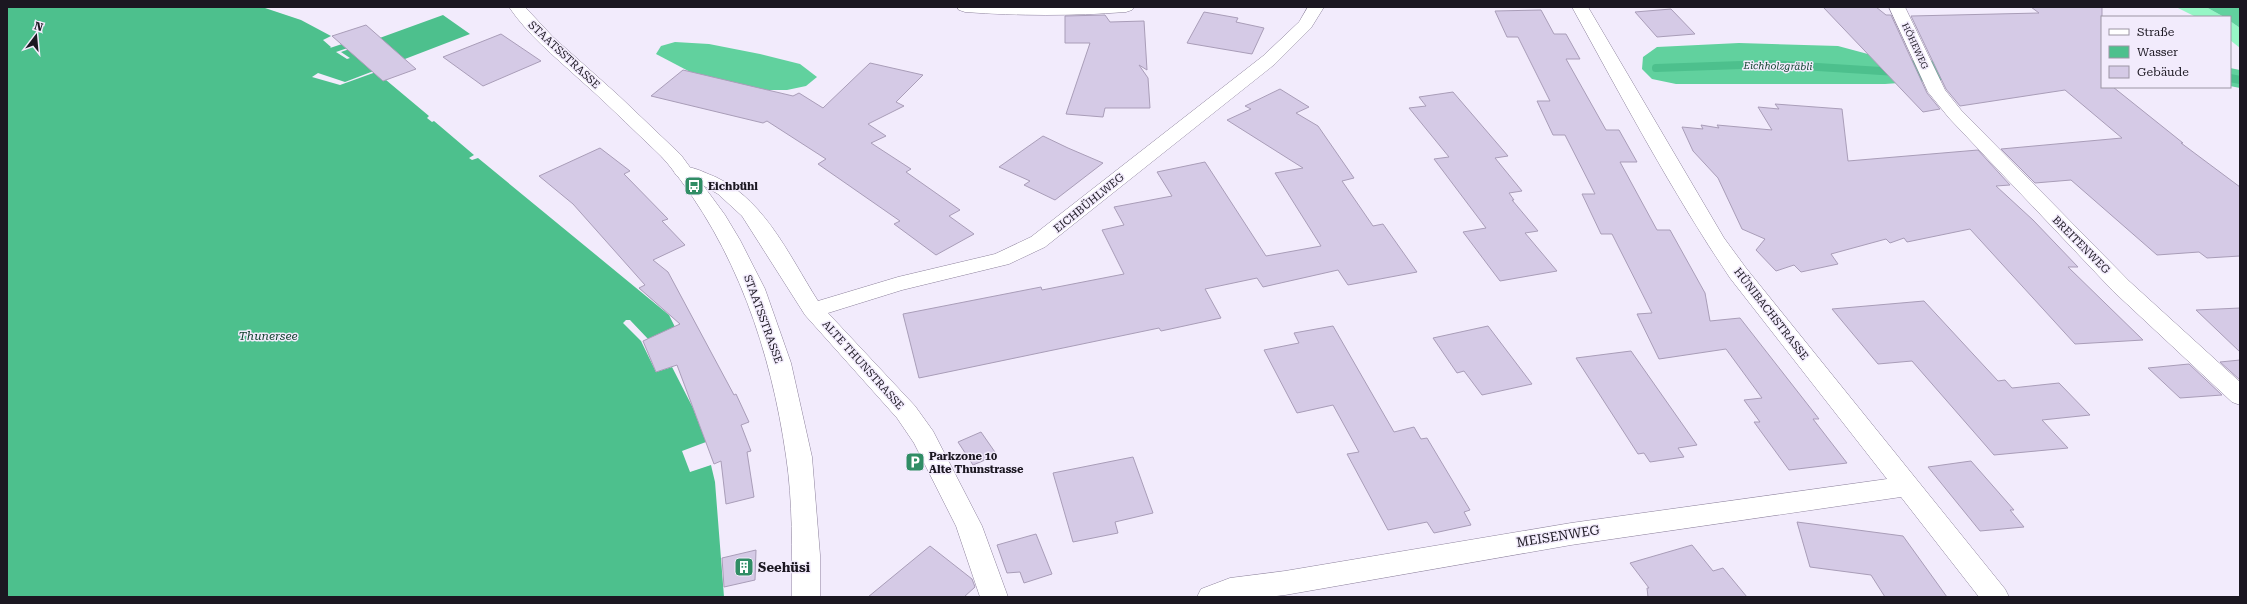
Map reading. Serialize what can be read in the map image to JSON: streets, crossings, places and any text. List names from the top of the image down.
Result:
{
  "streets": {
    "street": [
      "HÖHEWEG",
      "STAATSSTRASSE",
      "EICHBÜHLWEG",
      "BREITENWEG",
      "HÜNIBACHSTRASSE",
      "ALTE THUNSTRASSE",
      "MEISENWEG"
    ]
  },
  "crossings": [
    ["HÖHEWEG", "BREITENWEG"],
    ["STAATSSTRASSE", "ALTE THUNSTRASSE"],
    ["EICHBÜHLWEG", "ALTE THUNSTRASSE"],
    ["HÜNIBACHSTRASSE", "MEISENWEG"]
  ],
  "water": ["Eichholzgräbli", "Thunersee"],
  "places": {
    "bus stop": ["Eichbühl"],
    "parking": ["Parkzone 10 Alte Thunstrasse"],
    "building": ["Seehüsi"]
  },
  "legend": ["Straße", "Wasser", "Gebäude"],
  "north": "top"
}
